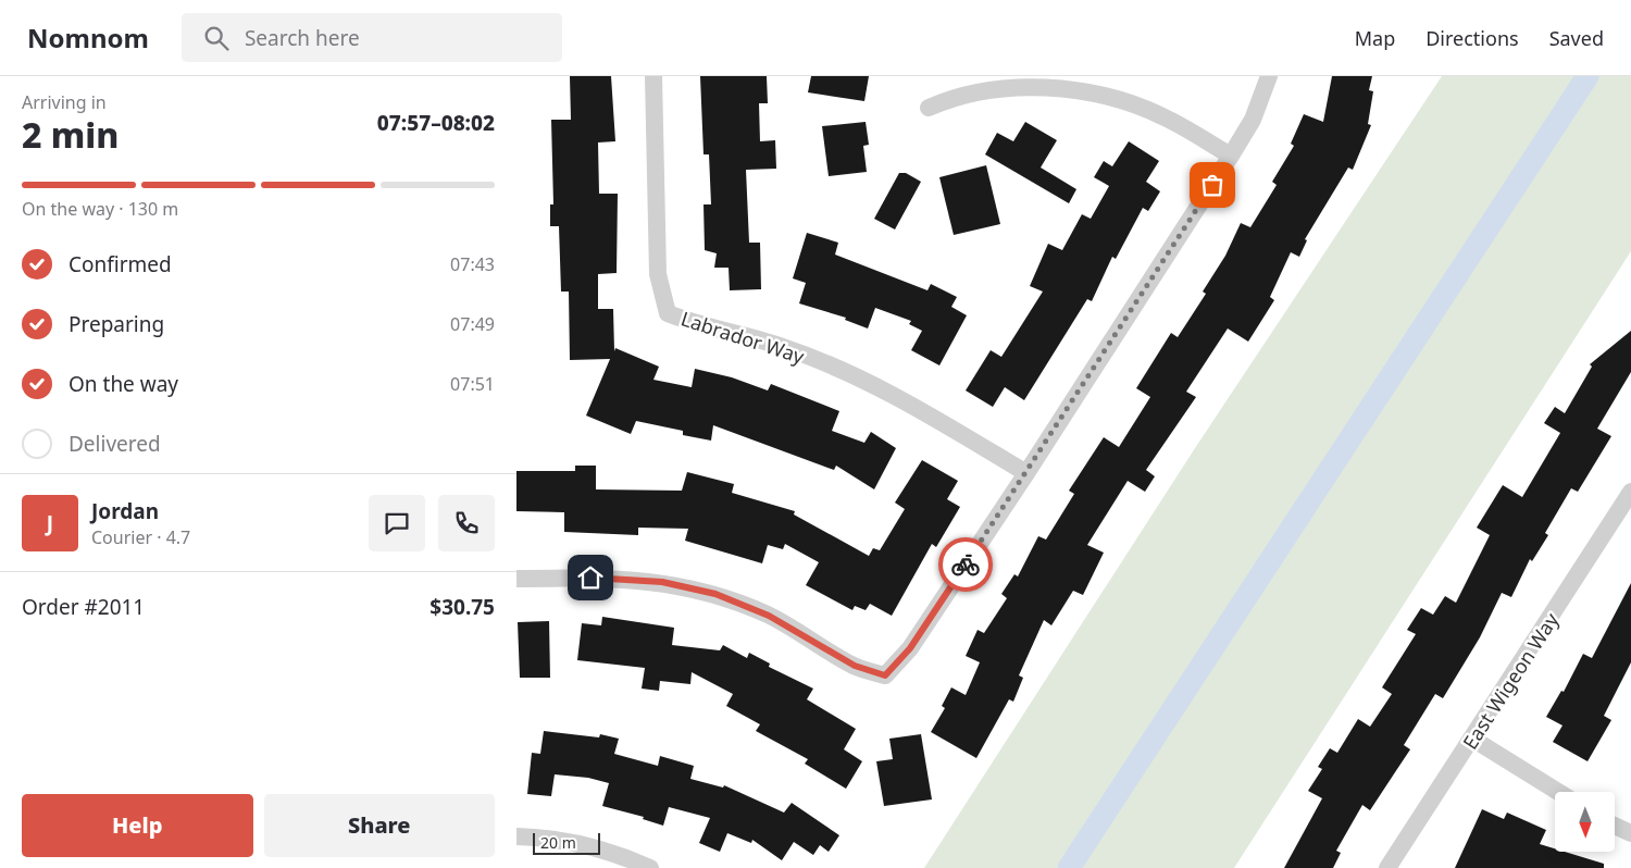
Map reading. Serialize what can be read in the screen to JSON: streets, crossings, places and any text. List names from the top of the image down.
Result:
{
  "streets": {
    "street": ["Labrador Way", "East Wigeon Way"]
  },
  "scale_bar": "20 m",
  "north": "bottom",
  "page": {
    "header": "Nomnom",
    "search": "Search here",
    "nav": ["Map", "Directions", "Saved"],
    "heading": ["2 min", "Arriving in", "07:57–08:02"],
    "panel": [
      "Jordan",
      "Courier · 4.7",
      "Order #2011",
      "$30.75"
    ],
    "bar": "On the way · 130 m",
    "list": [
      ["Confirmed", "07:43"],
      ["Preparing", "07:49"],
      ["On the way", "07:51"],
      "Delivered"
    ],
    "round": "J",
    "buttons": ["Help", "Share"],
    "scale": "20 m"
  }
}
